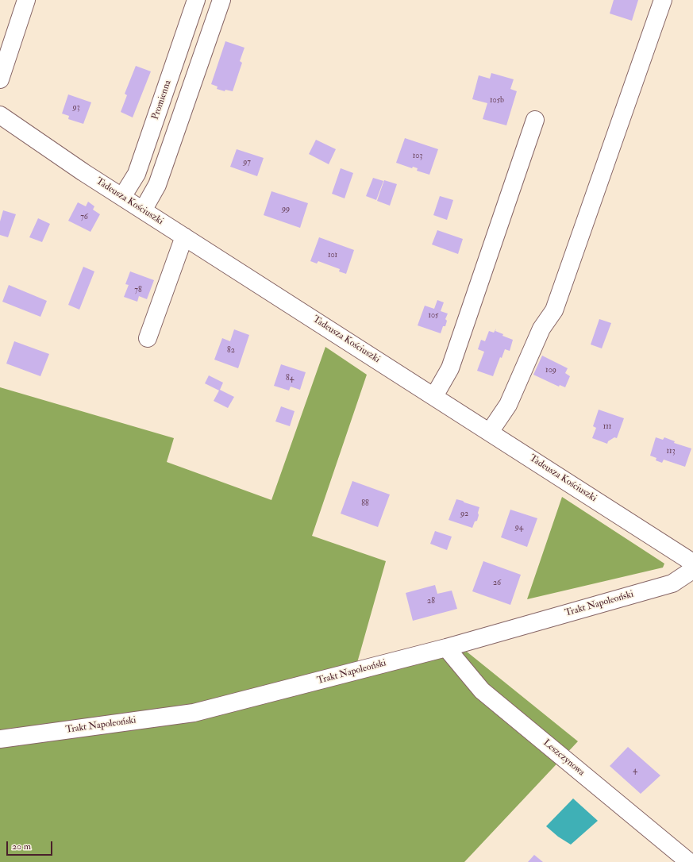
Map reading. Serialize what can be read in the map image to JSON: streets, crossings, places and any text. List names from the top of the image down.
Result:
{
  "streets": {
    "street": [
      "Promienna",
      "Tadeusza Kościuszki",
      "Trakt Napoleoński",
      "Leszczynowa"
    ]
  },
  "crossings": [
    ["Promienna", "Tadeusza Kościuszki"],
    ["Trakt Napoleoński", "Leszczynowa"]
  ],
  "house_numbers": [
    "105b",
    "93",
    "103",
    "97",
    "99",
    "76",
    "101",
    "78",
    "105",
    "82",
    "109",
    "84",
    "111",
    "113",
    "88",
    "92",
    "94",
    "26",
    "28",
    "4"
  ],
  "scale_bar": "20 m"
}
